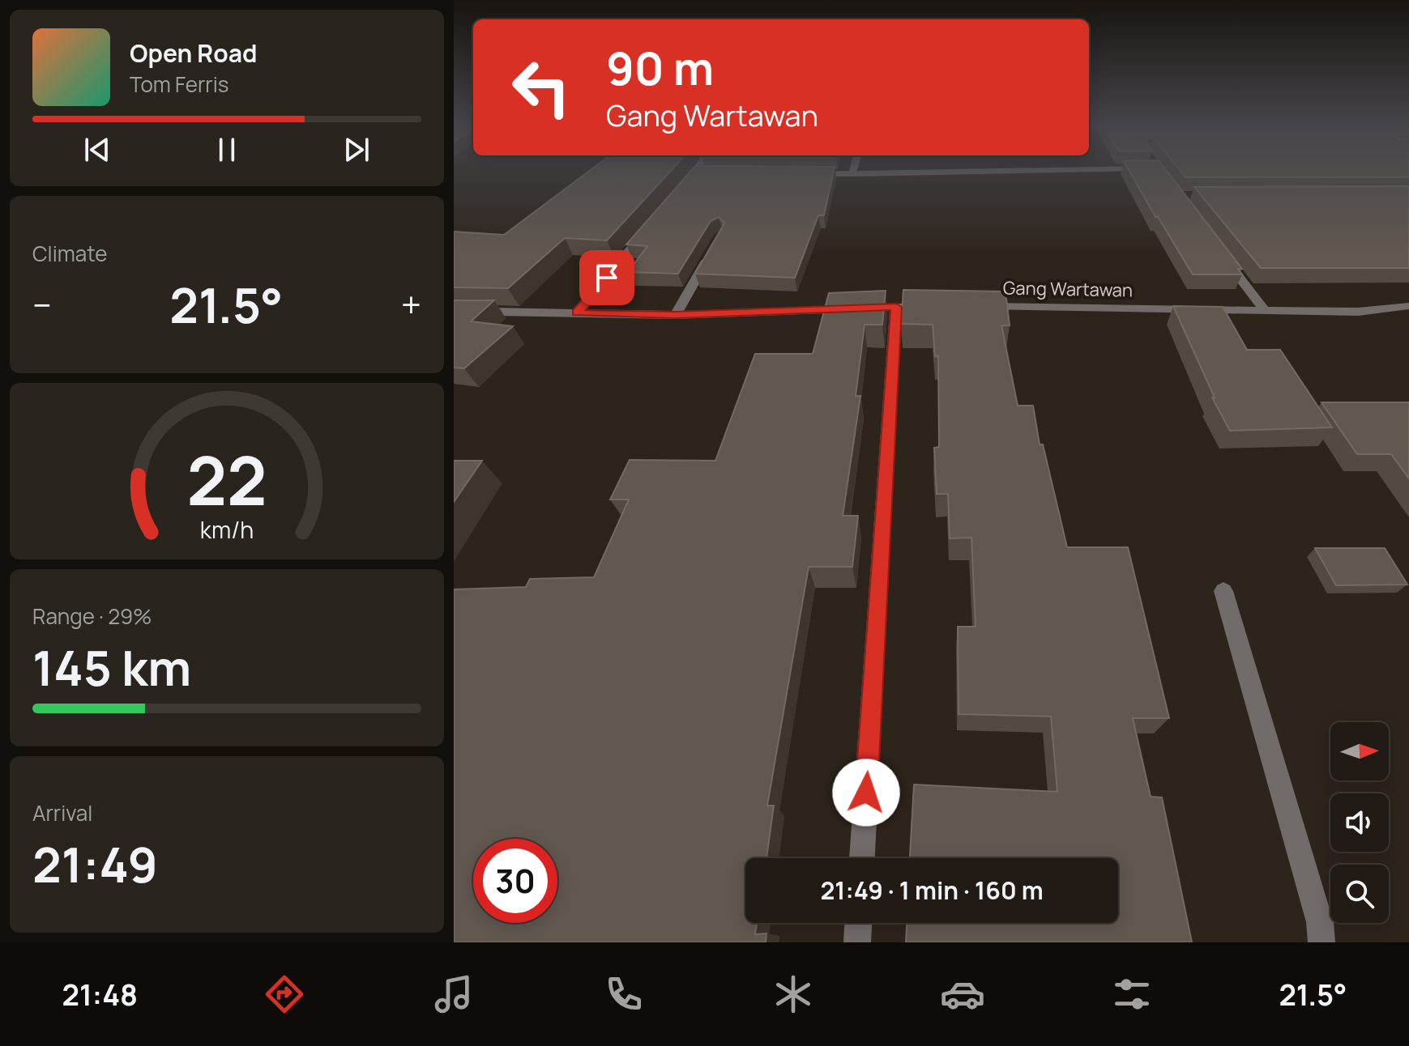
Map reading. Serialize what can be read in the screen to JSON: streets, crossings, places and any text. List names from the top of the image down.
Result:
{
  "streets": {
    "street": ["Gang Wartawan"]
  },
  "north": "right",
  "page": {
    "turn": ["90 m", "Gang Wartawan"],
    "song": ["Open Road", "Tom Ferris"],
    "tile": [
      "Climate",
      ["Range · 29%", "145 km"],
      ["Arrival", "21:49"]
    ],
    "heat": ["−", "21.5°", "+"],
    "limit": "30",
    "trip": "21:49 · 1 min · 160 m",
    "tabs": ["21:48", "21.5°"],
    "gauge": ["22", "km/h"]
  }
}
